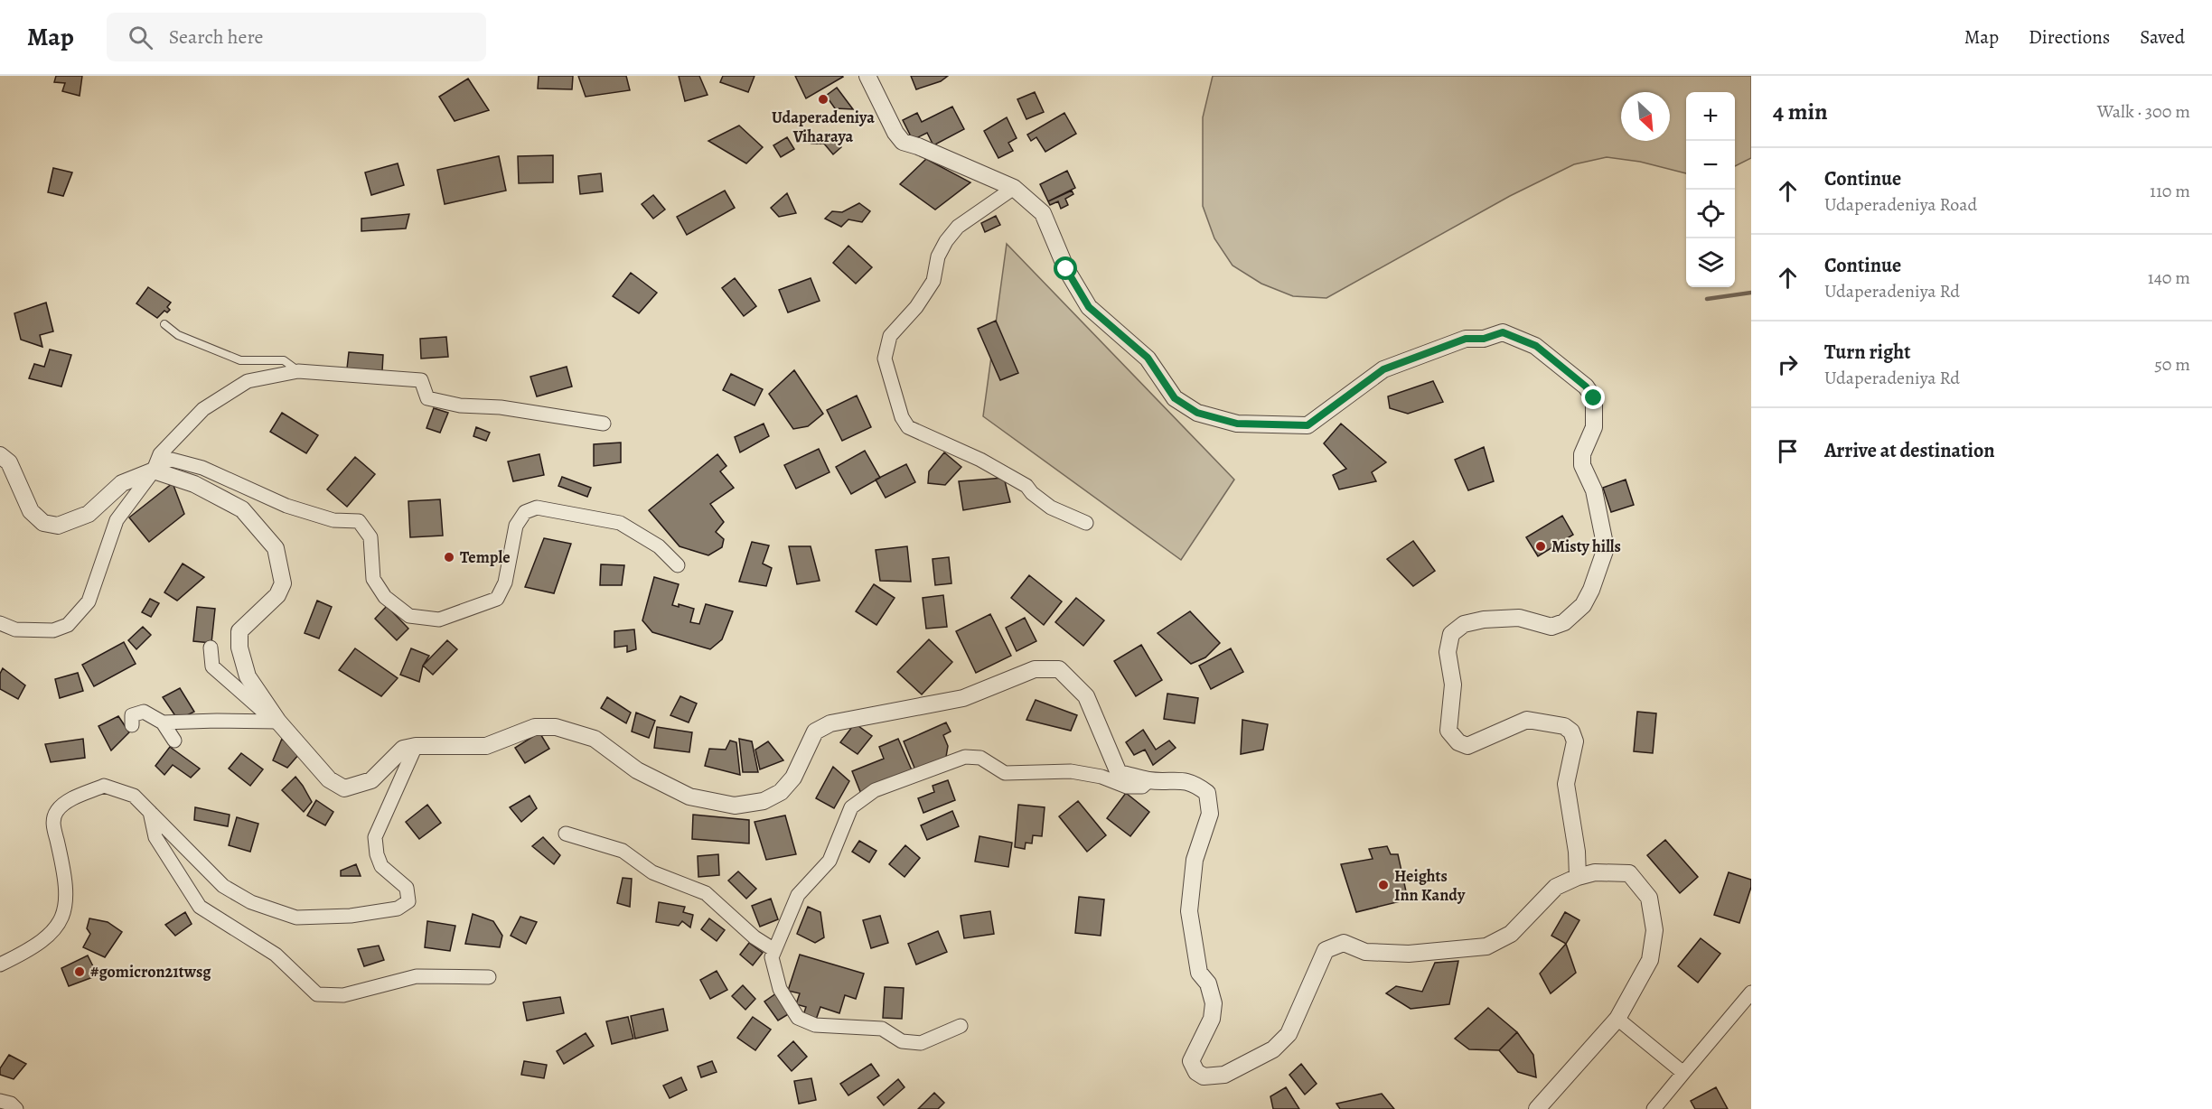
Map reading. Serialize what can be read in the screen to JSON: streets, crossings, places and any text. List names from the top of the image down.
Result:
{
  "places": [
    "Udaperadeniya Viharaya",
    "Misty hills",
    "Temple",
    "Heights Inn Kandy",
    "#gomicron21twsg"
  ],
  "north": "bottom right",
  "page": {
    "header": "Map",
    "search": "Search here",
    "nav": ["Map", "Directions", "Saved"],
    "heading": ["4 min", "Walk · 300 m"],
    "map_buttons": ["+", "−"],
    "list": [
      ["Continue", "Udaperadeniya Road", "110 m"],
      ["Continue", "Udaperadeniya Rd", "140 m"],
      ["Turn right", "Udaperadeniya Rd", "50 m"],
      "Arrive at destination"
    ]
  }
}
